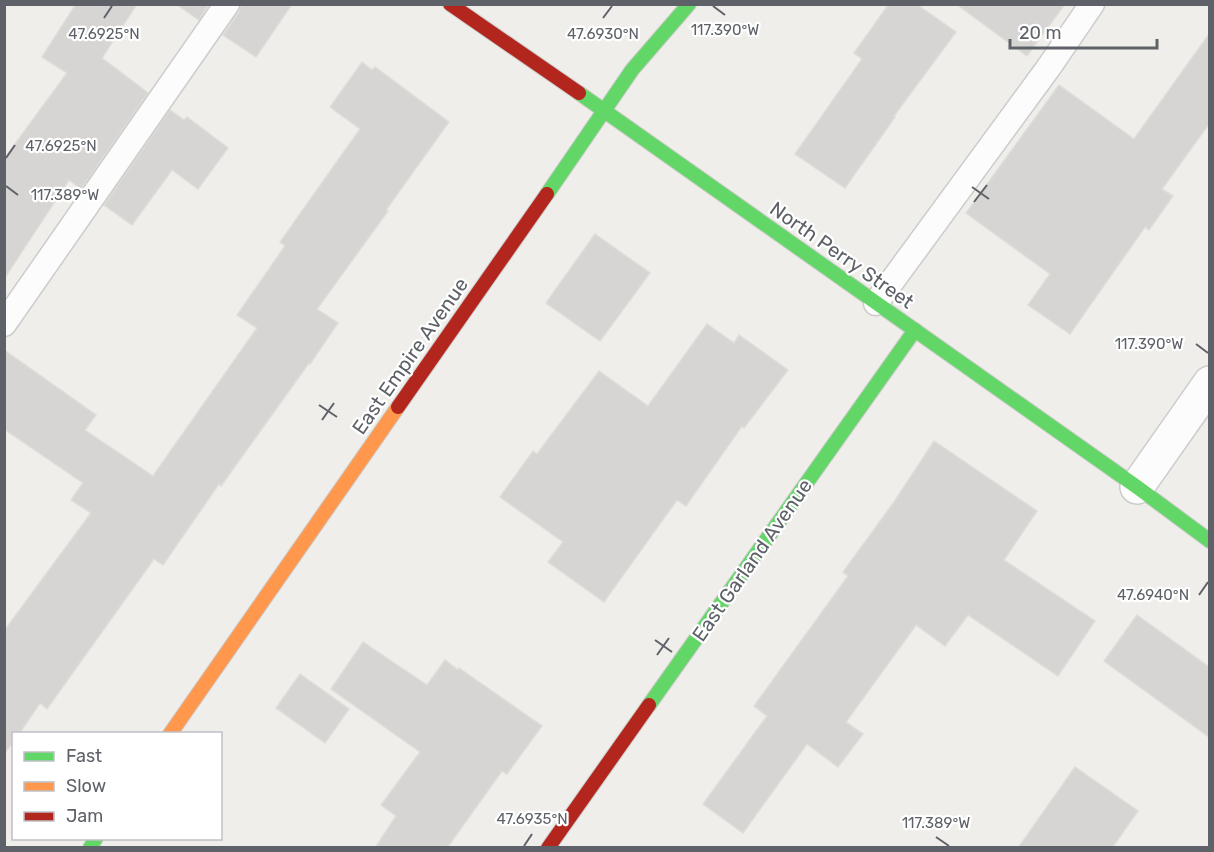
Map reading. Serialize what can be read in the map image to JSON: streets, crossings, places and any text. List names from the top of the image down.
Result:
{
  "streets": {
    "street": ["North Perry Street", "East Empire Avenue", "East Garland Avenue"]
  },
  "crossings": [
    ["North Perry Street", "East Empire Avenue"],
    ["North Perry Street", "East Garland Avenue"]
  ],
  "legend": ["Fast", "Slow", "Jam"],
  "scale_bar": "20 m",
  "coordinates": [
    "117.390°W",
    "47.6925°N",
    "47.6930°N",
    "117.389°W",
    "47.6940°N",
    "47.6935°N"
  ]
}
